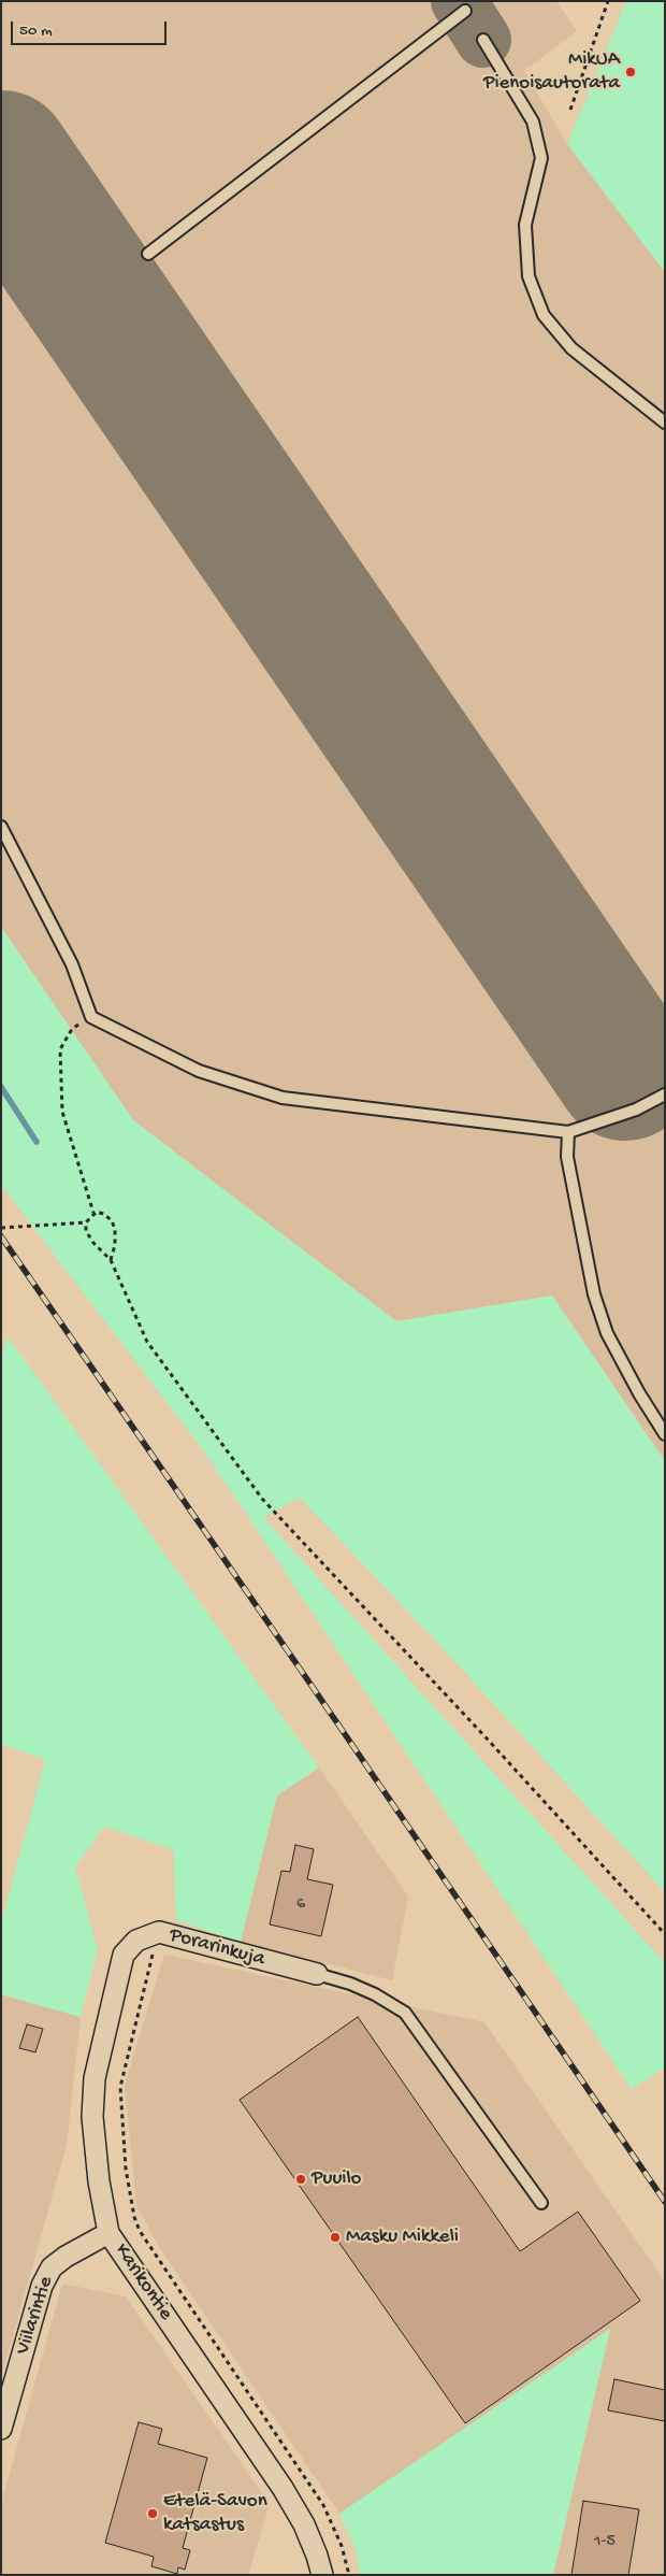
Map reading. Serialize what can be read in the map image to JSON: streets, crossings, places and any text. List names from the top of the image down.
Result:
{
  "streets": {
    "street": ["Porarinkuja", "Karikontie", "Viilarintie"]
  },
  "crossings": [
    ["Porarinkuja", "Karikontie"],
    ["Karikontie", "Viilarintie"]
  ],
  "places": [
    "MikUA Pienoisautorata",
    "Puuilo",
    "Masku Mikkeli",
    "Etelä-Savon katsastus"
  ],
  "house_numbers": ["6", "1-5"],
  "scale_bar": "50 m"
}
